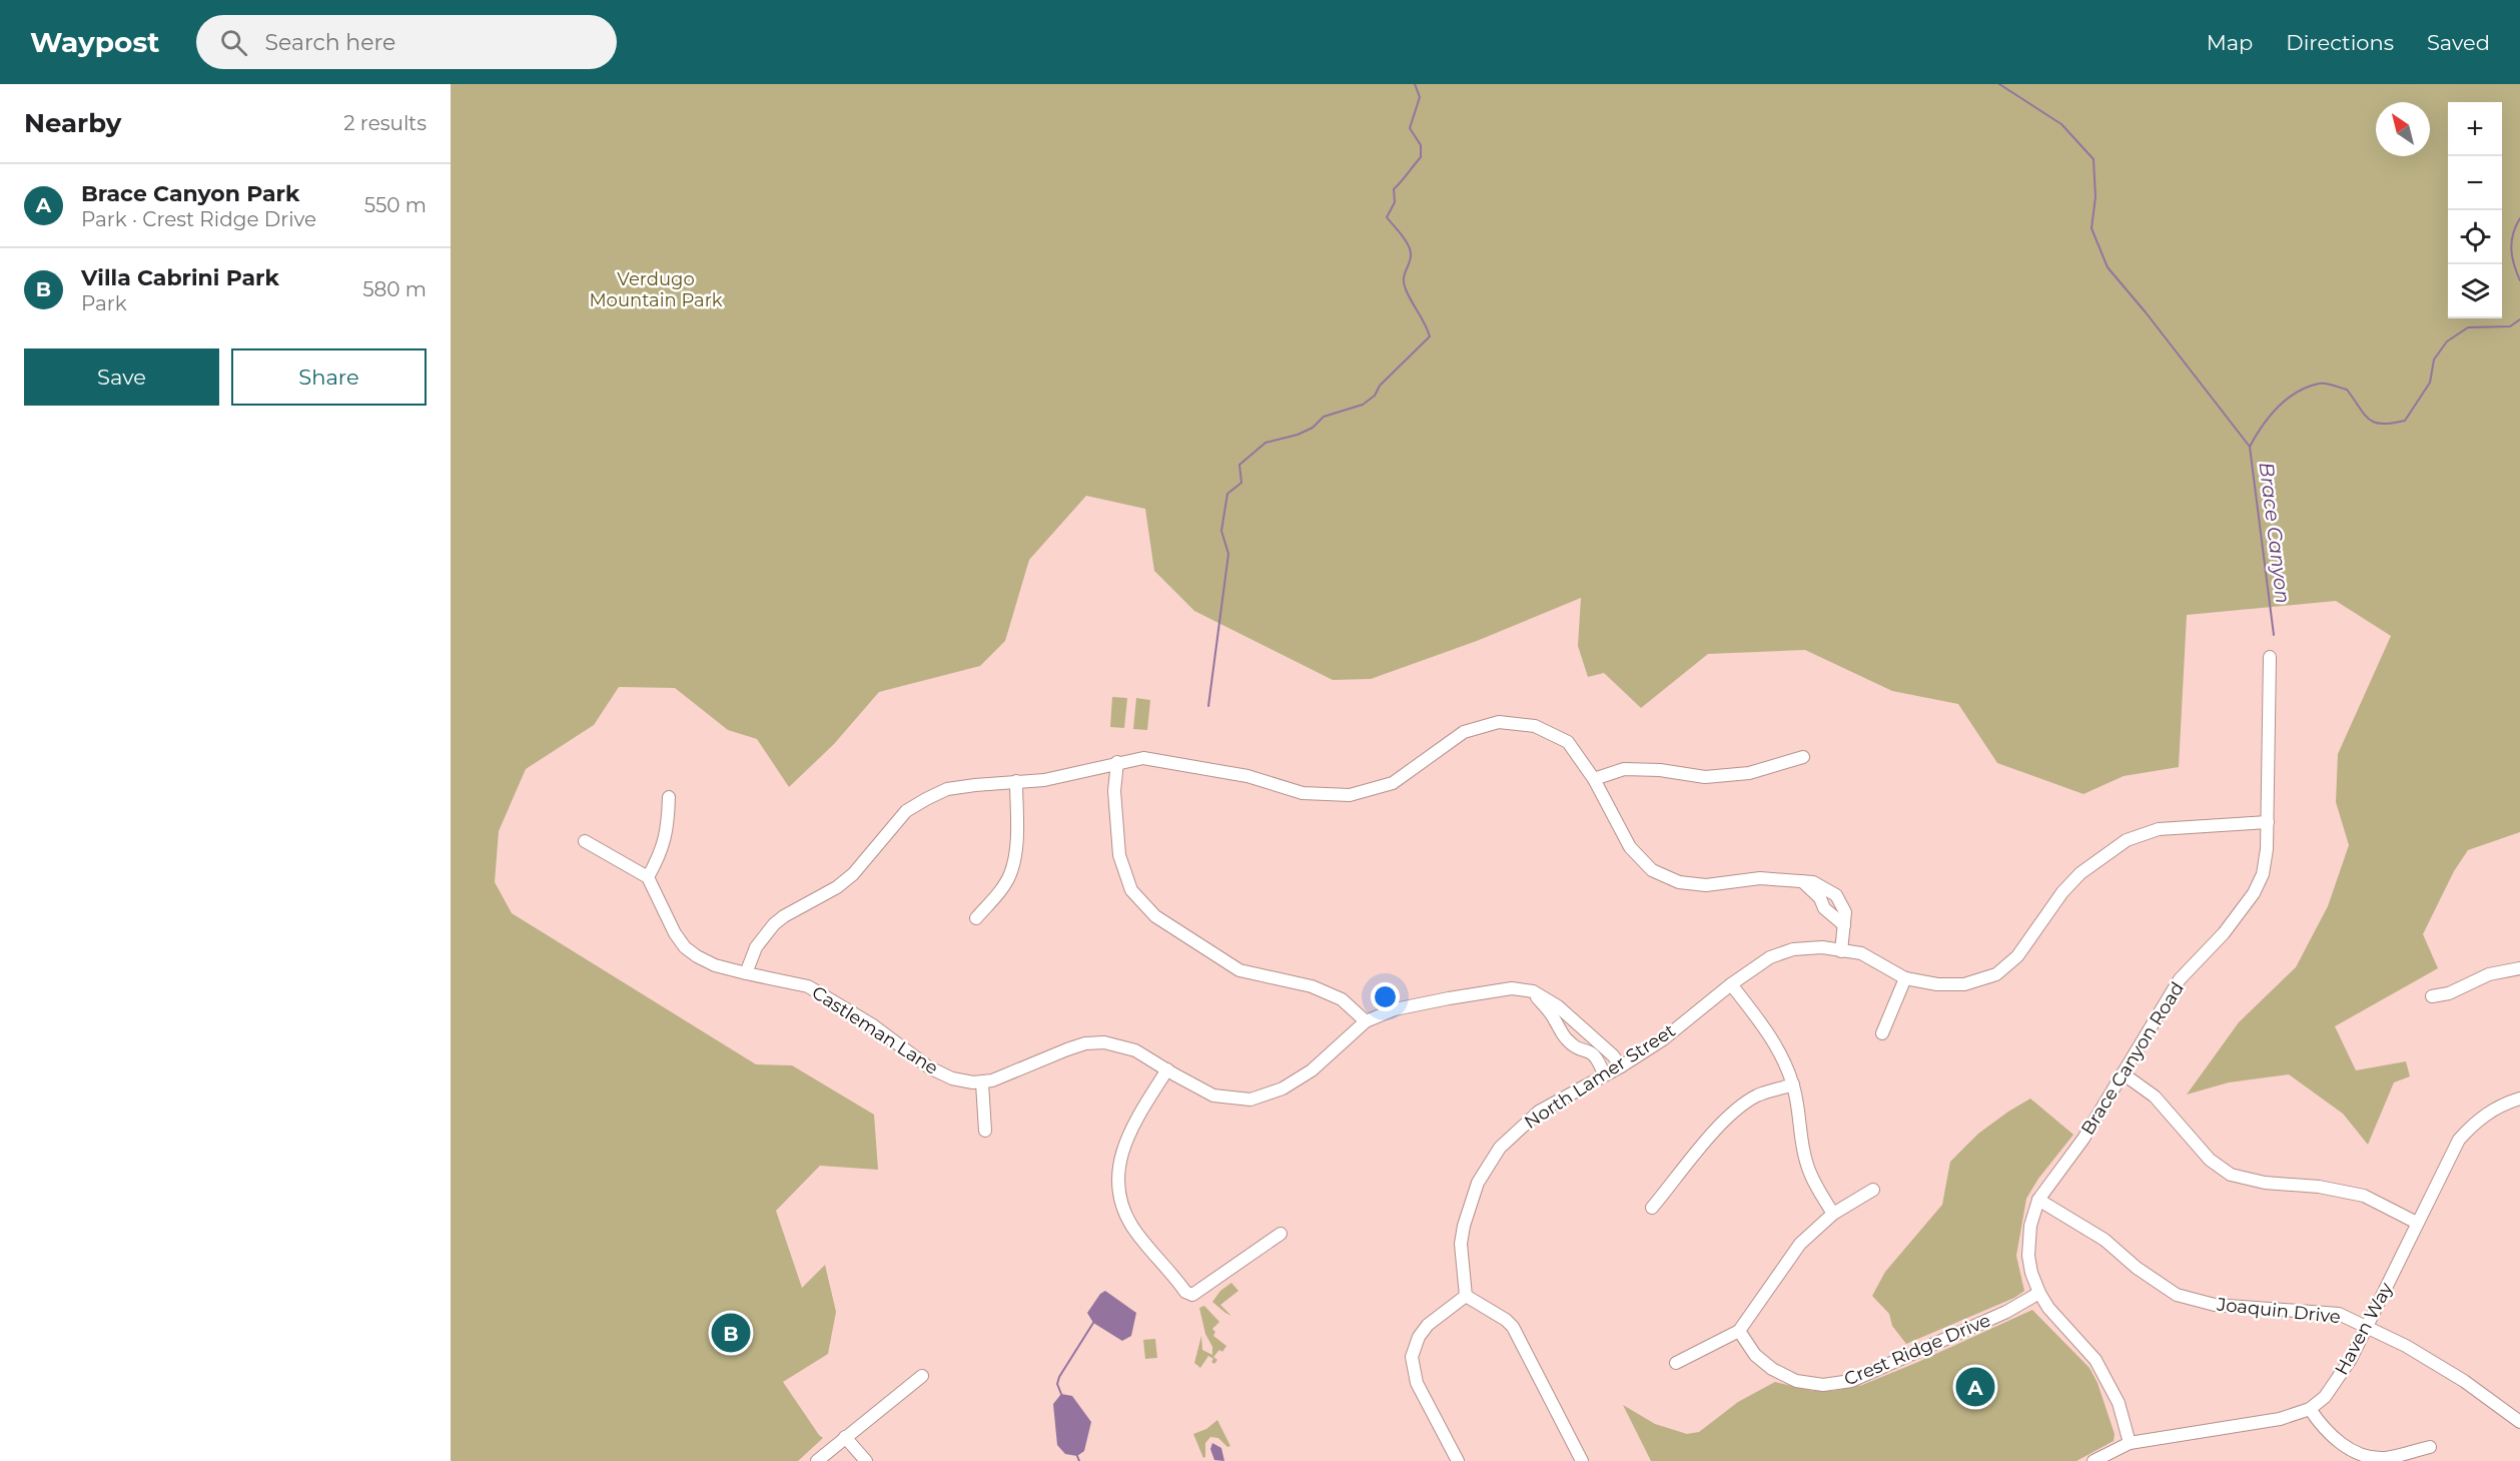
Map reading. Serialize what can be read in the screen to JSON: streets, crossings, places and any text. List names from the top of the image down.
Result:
{
  "streets": {
    "street": [
      "Castleman Lane",
      "Brace Canyon Road",
      "North Lamer Street",
      "Joaquin Drive",
      "Haven Way",
      "Crest Ridge Drive"
    ]
  },
  "crossings": [
    ["Castleman Lane", "North Lamer Street"],
    ["Brace Canyon Road", "North Lamer Street"],
    ["Brace Canyon Road", "Joaquin Drive"],
    ["Brace Canyon Road", "Haven Way"],
    ["Brace Canyon Road", "Crest Ridge Drive"],
    ["Joaquin Drive", "Haven Way"]
  ],
  "water": ["Brace Canyon"],
  "parks": ["Verdugo Mountain Park"],
  "north": "top left",
  "page": {
    "header": "Waypost",
    "search": "Search here",
    "nav": ["Map", "Directions", "Saved"],
    "heading": ["Nearby", "2 results"],
    "map_buttons": ["+", "−"],
    "list": [
      {
        "mark": "A",
        "name": "Brace Canyon Park",
        "note": "Park · Crest Ridge Drive",
        "value": "550 m"
      },
      {
        "mark": "B",
        "name": "Villa Cabrini Park",
        "note": "Park",
        "value": "580 m"
      }
    ],
    "buttons": ["Save", "Share"],
    "pins": ["B", "A"]
  }
}
